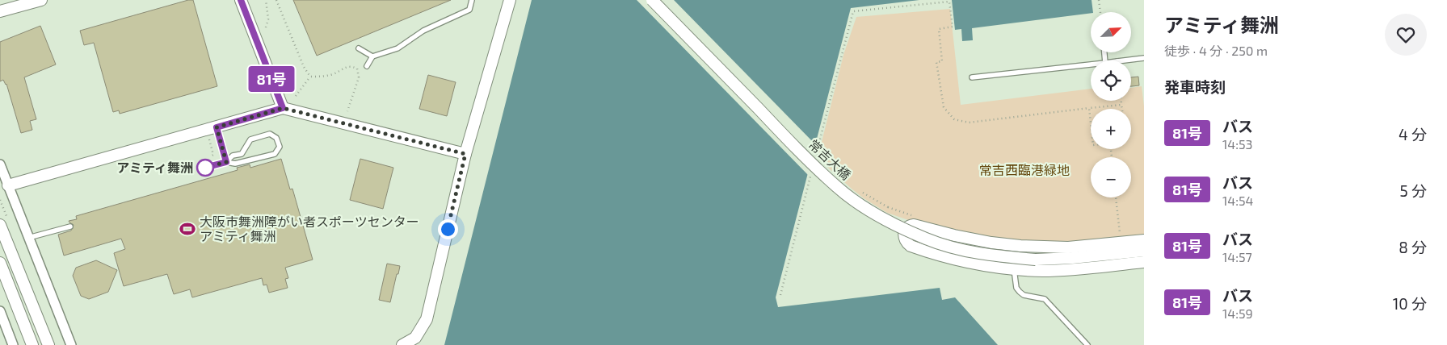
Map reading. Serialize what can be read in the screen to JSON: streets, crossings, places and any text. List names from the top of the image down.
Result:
{
  "streets": {
    "street": ["常吉大橋"]
  },
  "parks": ["常吉西臨港緑地"],
  "places": {
    "other": ["アミティ舞洲"],
    "sports": ["大阪市舞洲障がい者スポーツセンター アミティ舞洲"]
  },
  "lines": ["bus line 81号"],
  "north": "top right",
  "page": {
    "on_map": "81号",
    "heading": [
      ["アミティ舞洲", "徒歩 · 4 分 · 250 m"],
      "発車時刻"
    ],
    "map_buttons": ["+", "−"],
    "list": [
      {
        "mark": "81号",
        "name": "バス",
        "note": "14:53",
        "value": "4 分"
      },
      {
        "mark": "81号",
        "name": "バス",
        "note": "14:54",
        "value": "5 分"
      },
      {
        "mark": "81号",
        "name": "バス",
        "note": "14:57",
        "value": "8 分"
      },
      {
        "mark": "81号",
        "name": "バス",
        "note": "14:59",
        "value": "10 分"
      }
    ]
  }
}
